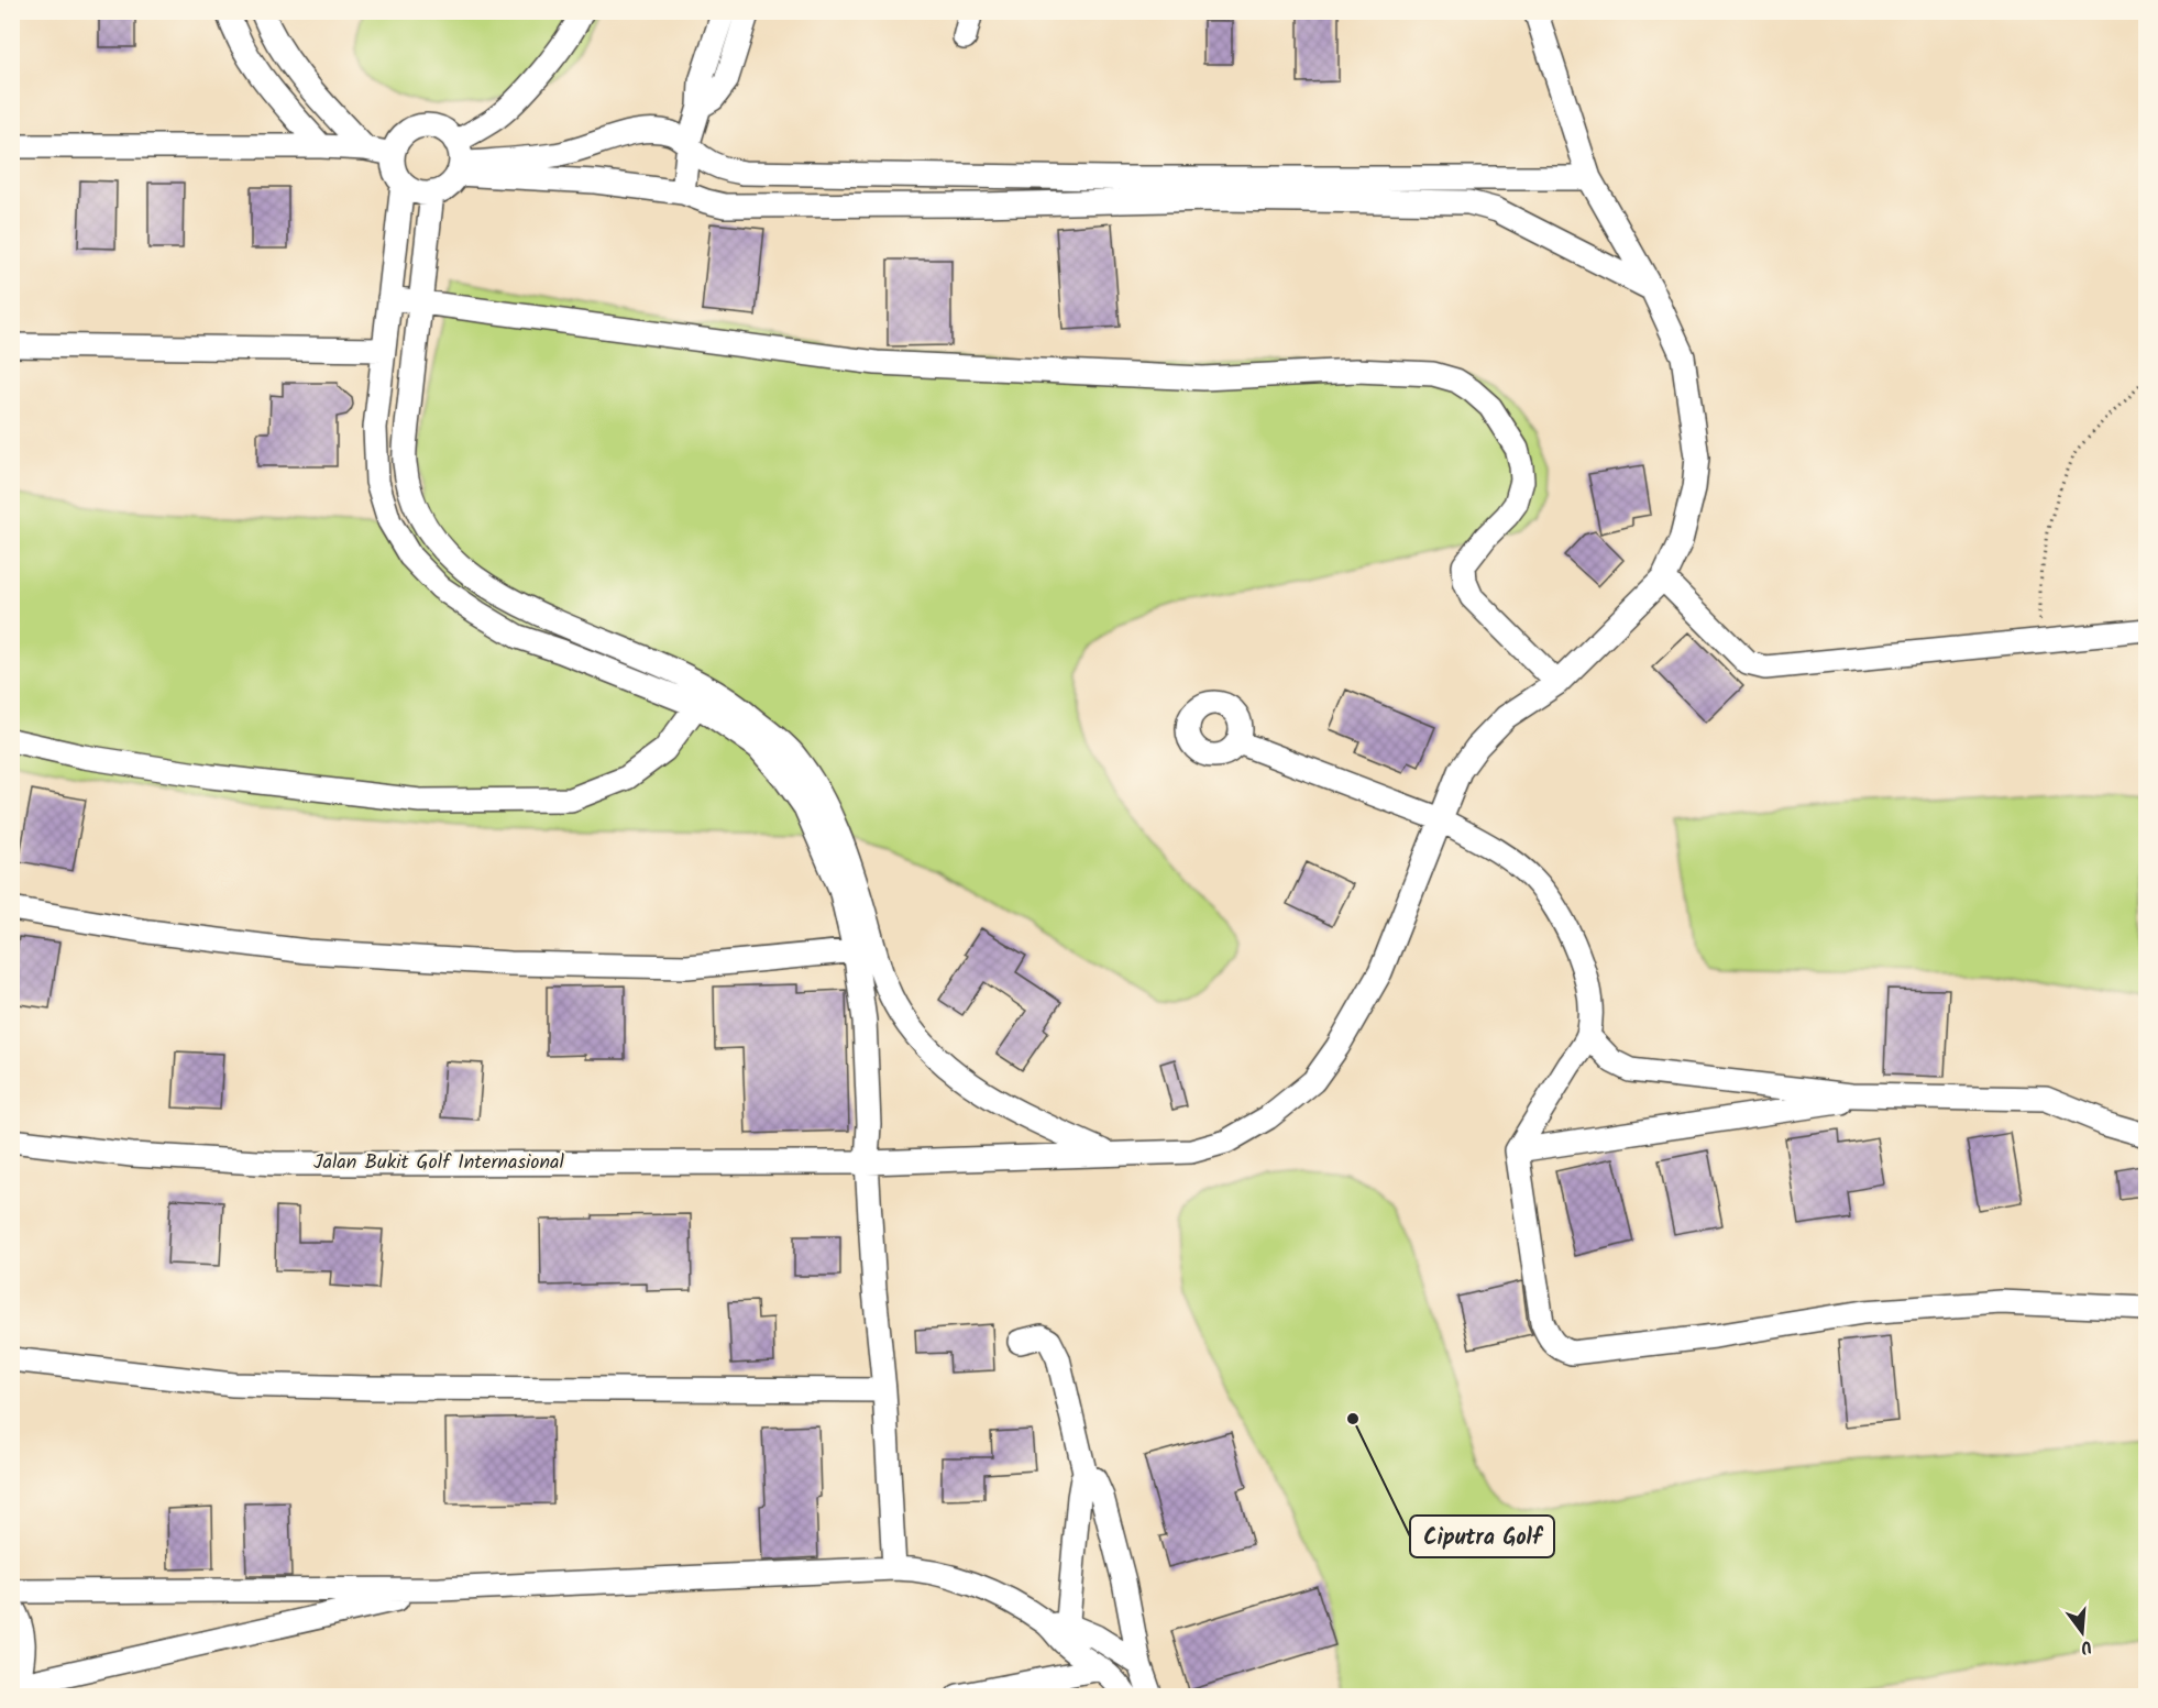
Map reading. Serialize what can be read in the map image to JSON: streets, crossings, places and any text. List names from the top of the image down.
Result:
{
  "streets": {
    "street": ["Jalan Bukit Golf Internasional"]
  },
  "places": ["Ciputra Golf"],
  "north": "bottom"
}
